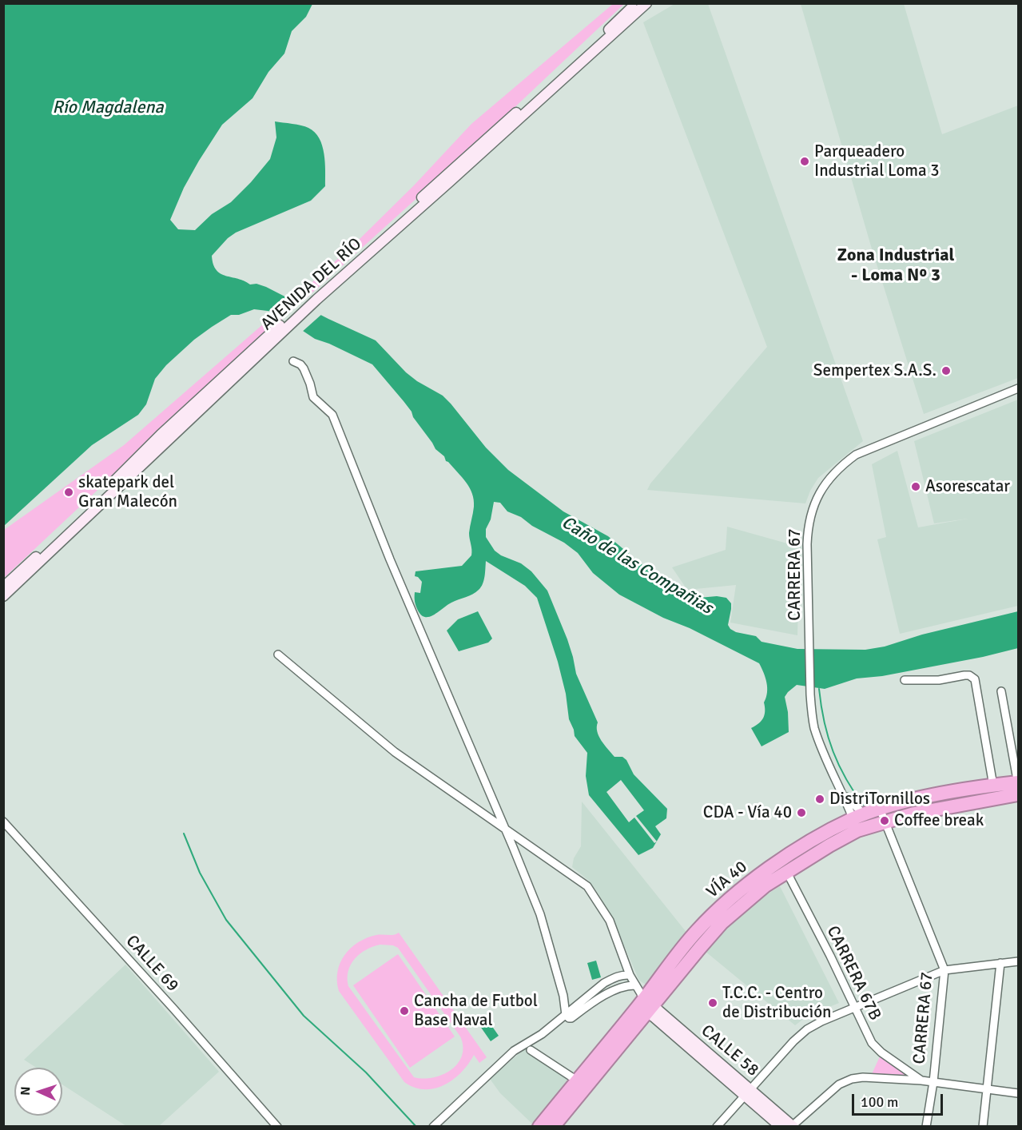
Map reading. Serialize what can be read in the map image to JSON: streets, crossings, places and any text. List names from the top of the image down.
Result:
{
  "streets": {
    "highway": ["VÍA 40"],
    "main road": ["AVENIDA DEL RÍO", "CALLE 58"],
    "street": ["CARRERA 67", "CALLE 69", "CARRERA 67B"]
  },
  "crossings": [
    ["CARRERA 67", "VÍA 40"],
    ["VÍA 40", "CARRERA 67B"],
    ["VÍA 40", "CALLE 58"]
  ],
  "districts": ["Zona Industrial - Loma Nº 3"],
  "water": ["Río Magdalena", "Caño de las Compañias"],
  "places": [
    "Parqueadero Industrial Loma 3",
    "Sempertex S.A.S.",
    "Asorescatar",
    "skatepark del Gran Malecón",
    "DistriTornillos",
    "CDA - Vía 40",
    "Coffee break",
    "T.C.C. - Centro de Distribución",
    "Cancha de Futbol Base Naval"
  ],
  "scale_bar": "100 m",
  "north": "left"
}
